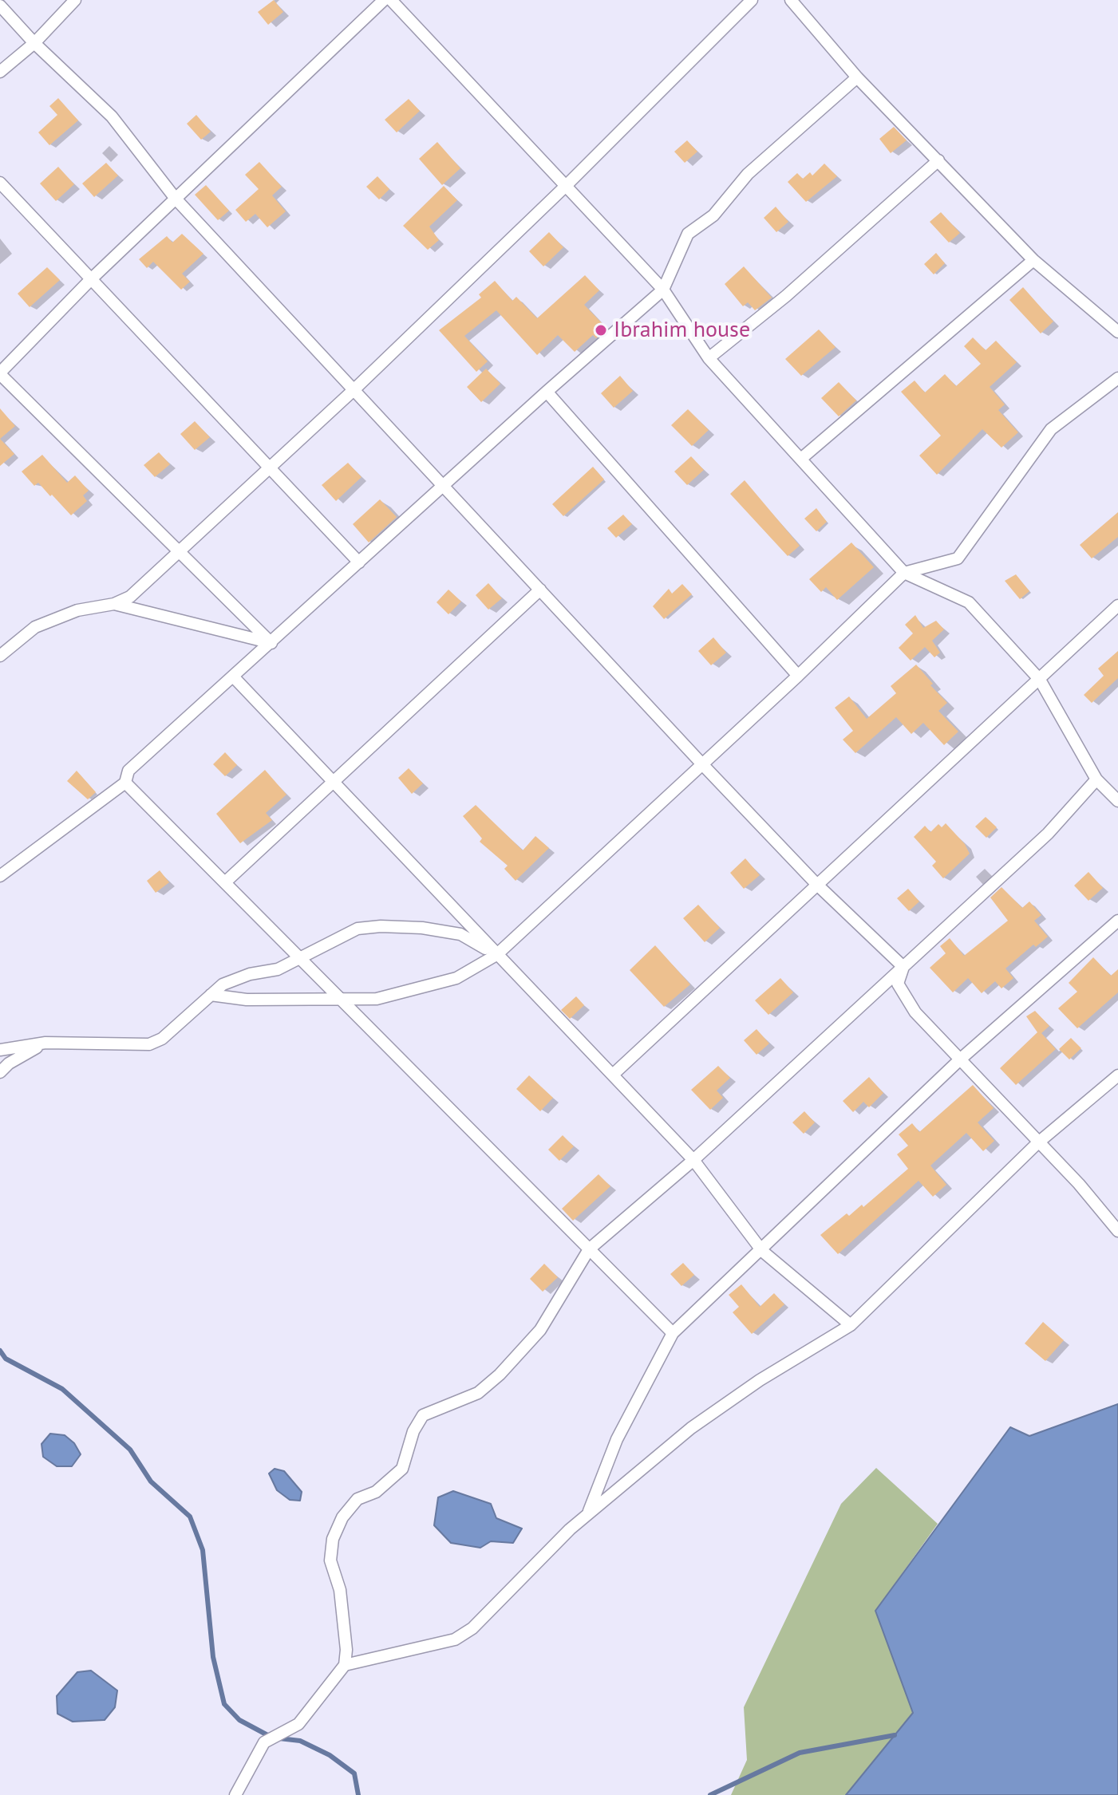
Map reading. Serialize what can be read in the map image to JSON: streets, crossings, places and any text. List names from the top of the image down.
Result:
{
  "places": ["Ibrahim house"]
}
